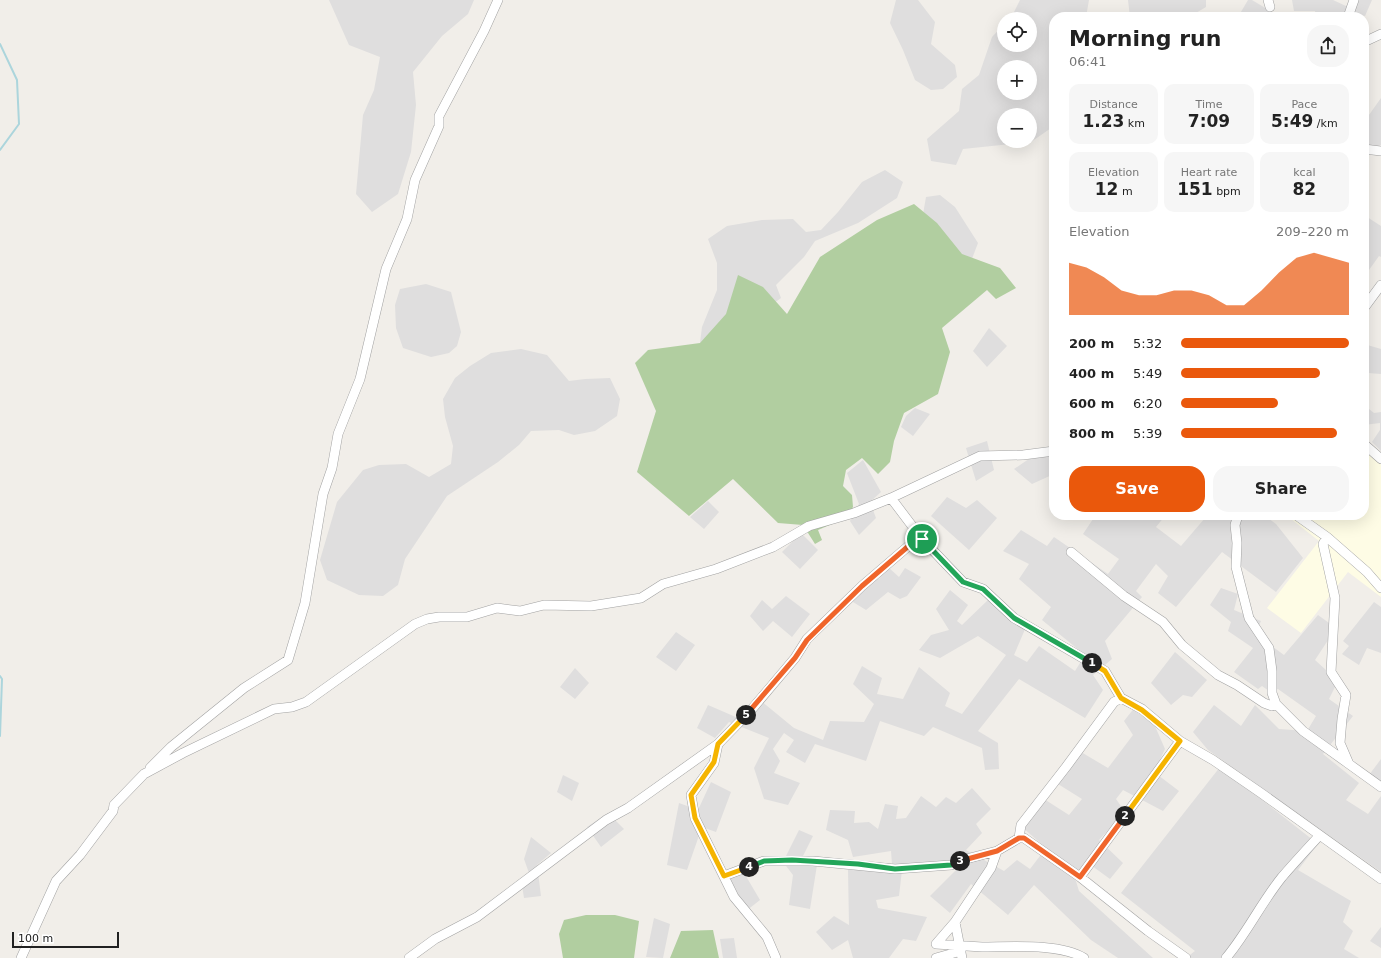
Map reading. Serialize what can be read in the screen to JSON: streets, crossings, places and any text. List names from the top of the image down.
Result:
{
  "scale_bar": "100 m",
  "page": {
    "map_buttons": ["+", "−"],
    "heading": ["Morning run", "06:41"],
    "stats": [
      ["Distance", "1.23 km"],
      ["Time", "7:09"],
      ["Pace", "5:49 /km"],
      ["Elevation", "12 m"],
      ["Heart rate", "151 bpm"],
      ["kcal", "82"]
    ],
    "chart": ["Elevation", "209–220 m"],
    "list": [
      {
        "name": "200 m",
        "note": "5:32"
      },
      {
        "name": "400 m",
        "note": "5:49"
      },
      {
        "name": "600 m",
        "note": "6:20"
      },
      {
        "name": "800 m",
        "note": "5:39"
      }
    ],
    "buttons": ["Save", "Share"],
    "pins": [
      "1",
      "5",
      "2",
      "3",
      "4"
    ],
    "scale": "100 m"
  }
}
